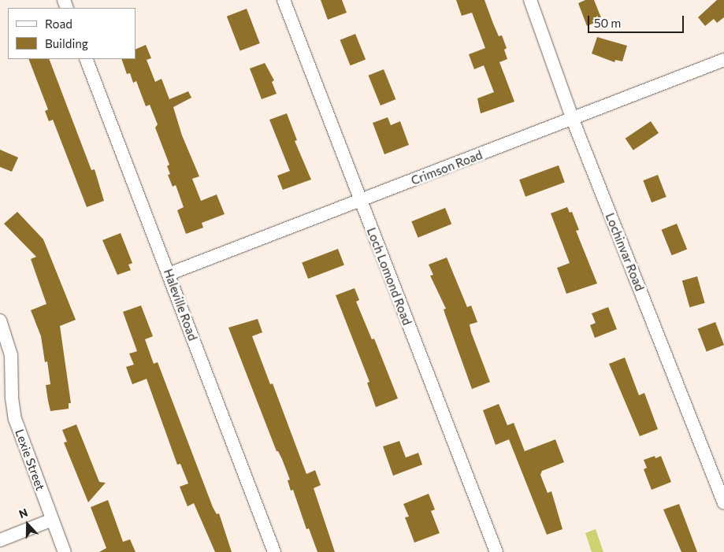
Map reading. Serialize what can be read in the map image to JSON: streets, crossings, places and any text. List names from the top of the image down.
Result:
{
  "streets": {
    "street": [
      "Crimson Road",
      "Lochinvar Road",
      "Loch Lomond Road",
      "Haleville Road",
      "Lexie Street"
    ]
  },
  "crossings": [
    ["Crimson Road", "Lochinvar Road"],
    ["Crimson Road", "Loch Lomond Road"],
    ["Crimson Road", "Haleville Road"]
  ],
  "legend": ["Road", "Building"],
  "scale_bar": "50 m",
  "north": "top"
}
